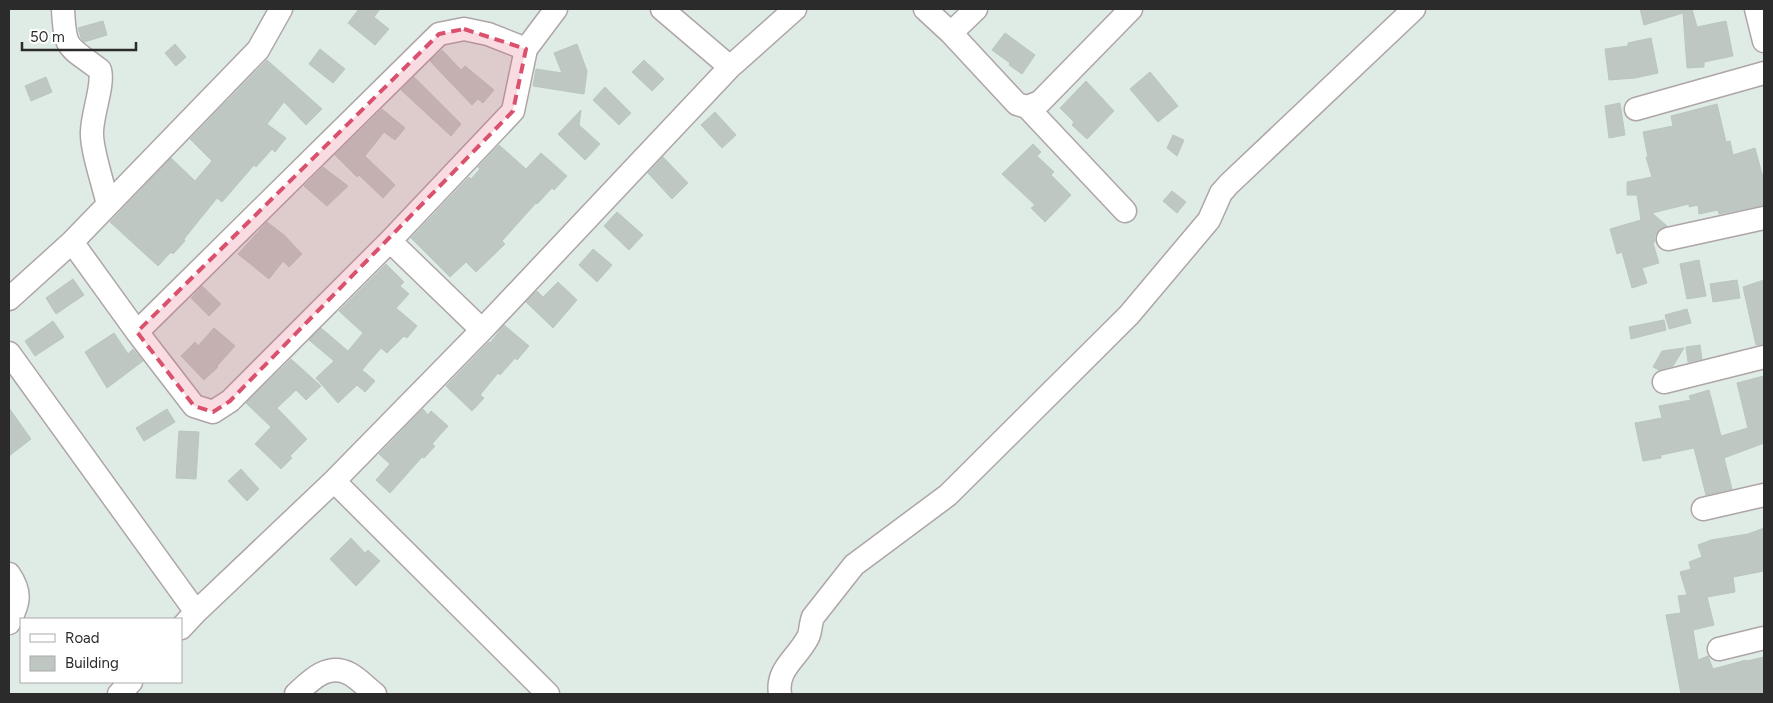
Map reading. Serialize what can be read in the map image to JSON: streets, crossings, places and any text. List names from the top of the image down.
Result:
{
  "legend": ["Road", "Building"],
  "scale_bar": "50 m"
}
